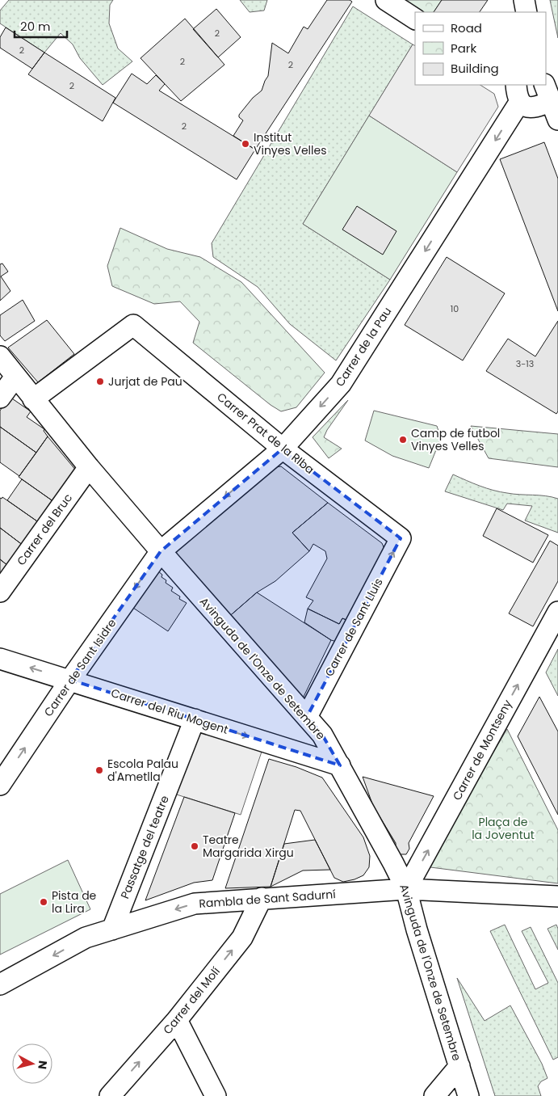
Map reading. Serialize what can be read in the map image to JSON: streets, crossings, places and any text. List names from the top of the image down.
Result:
{
  "streets": {
    "street": [
      "Carrer de la Pau",
      "Carrer Prat de la RIba",
      "Carrer del Bruc",
      "Carrer de Sant Lluis",
      "Carrer de Sant Isidre",
      "Avinguda de l'Onze de Setembre",
      "Carrer del Riu Mogent",
      "Carrer de Montseny",
      "Passatge del teatre",
      "Rambla de Sant Sadurní",
      "Carrer del Molí"
    ]
  },
  "crossings": [
    ["Carrer de la Pau", "Carrer Prat de la RIba"],
    ["Carrer de la Pau", "Carrer de Sant Isidre"],
    ["Carrer de la Pau", "Avinguda de l'Onze de Setembre"],
    ["Carrer Prat de la RIba", "Carrer de Sant Lluis"],
    ["Carrer Prat de la RIba", "Avinguda de l'Onze de Setembre"],
    ["Carrer del Bruc", "Avinguda de l'Onze de Setembre"],
    ["Carrer de Sant Lluis", "Avinguda de l'Onze de Setembre"],
    ["Carrer de Sant Isidre", "Avinguda de l'Onze de Setembre"],
    ["Carrer de Sant Isidre", "Carrer del Riu Mogent"],
    ["Avinguda de l'Onze de Setembre", "Carrer del Riu Mogent"],
    ["Avinguda de l'Onze de Setembre", "Carrer de Montseny"],
    ["Avinguda de l'Onze de Setembre", "Rambla de Sant Sadurní"],
    ["Carrer del Riu Mogent", "Passatge del teatre"],
    ["Carrer de Montseny", "Rambla de Sant Sadurní"],
    ["Passatge del teatre", "Rambla de Sant Sadurní"],
    ["Rambla de Sant Sadurní", "Carrer del Molí"]
  ],
  "one_way": [
    "Carrer de la Pau",
    "Carrer de Sant Lluis",
    "Carrer de Montseny",
    "Rambla de Sant Sadurní",
    "Carrer del Molí"
  ],
  "parks": ["Plaça de la Joventut"],
  "places": [
    "Institut Vinyes Velles",
    "Jurjat de Pau",
    "Camp de futbol Vinyes Velles",
    "Escola Palau d'Ametlla",
    "Teatre Margarida Xirgu",
    "Pista de la Lira"
  ],
  "house_numbers": [
    "2",
    "2",
    "2",
    "2",
    "2",
    "2",
    "10",
    "3-13"
  ],
  "legend": ["Road", "Park", "Building"],
  "scale_bar": "20 m",
  "north": "right"
}
